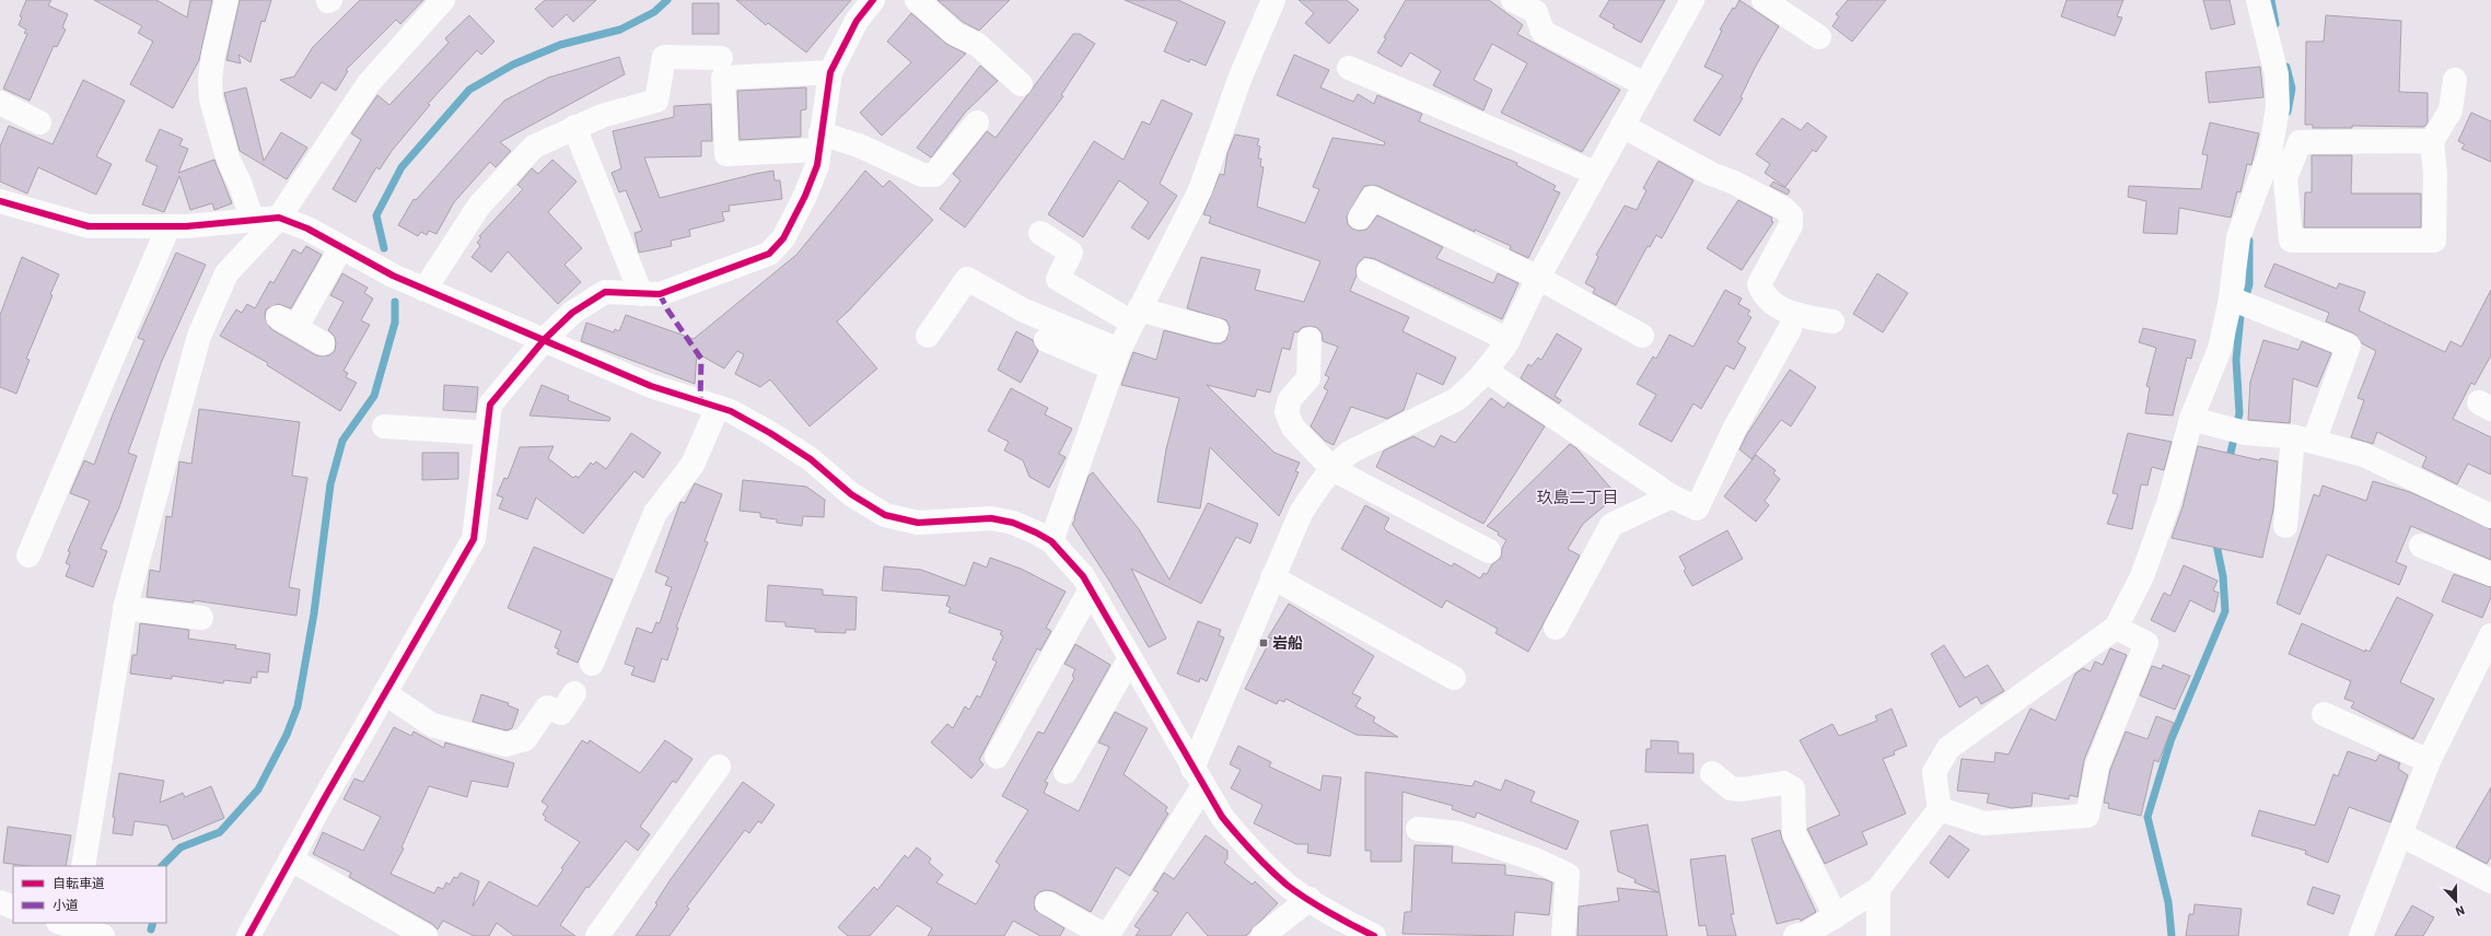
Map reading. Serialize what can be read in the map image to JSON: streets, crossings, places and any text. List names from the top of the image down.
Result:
{
  "districts": ["玖島二丁目"],
  "places": {
    "transit": ["岩船"]
  },
  "legend": ["自転車道", "小道"],
  "north": "bottom"
}
